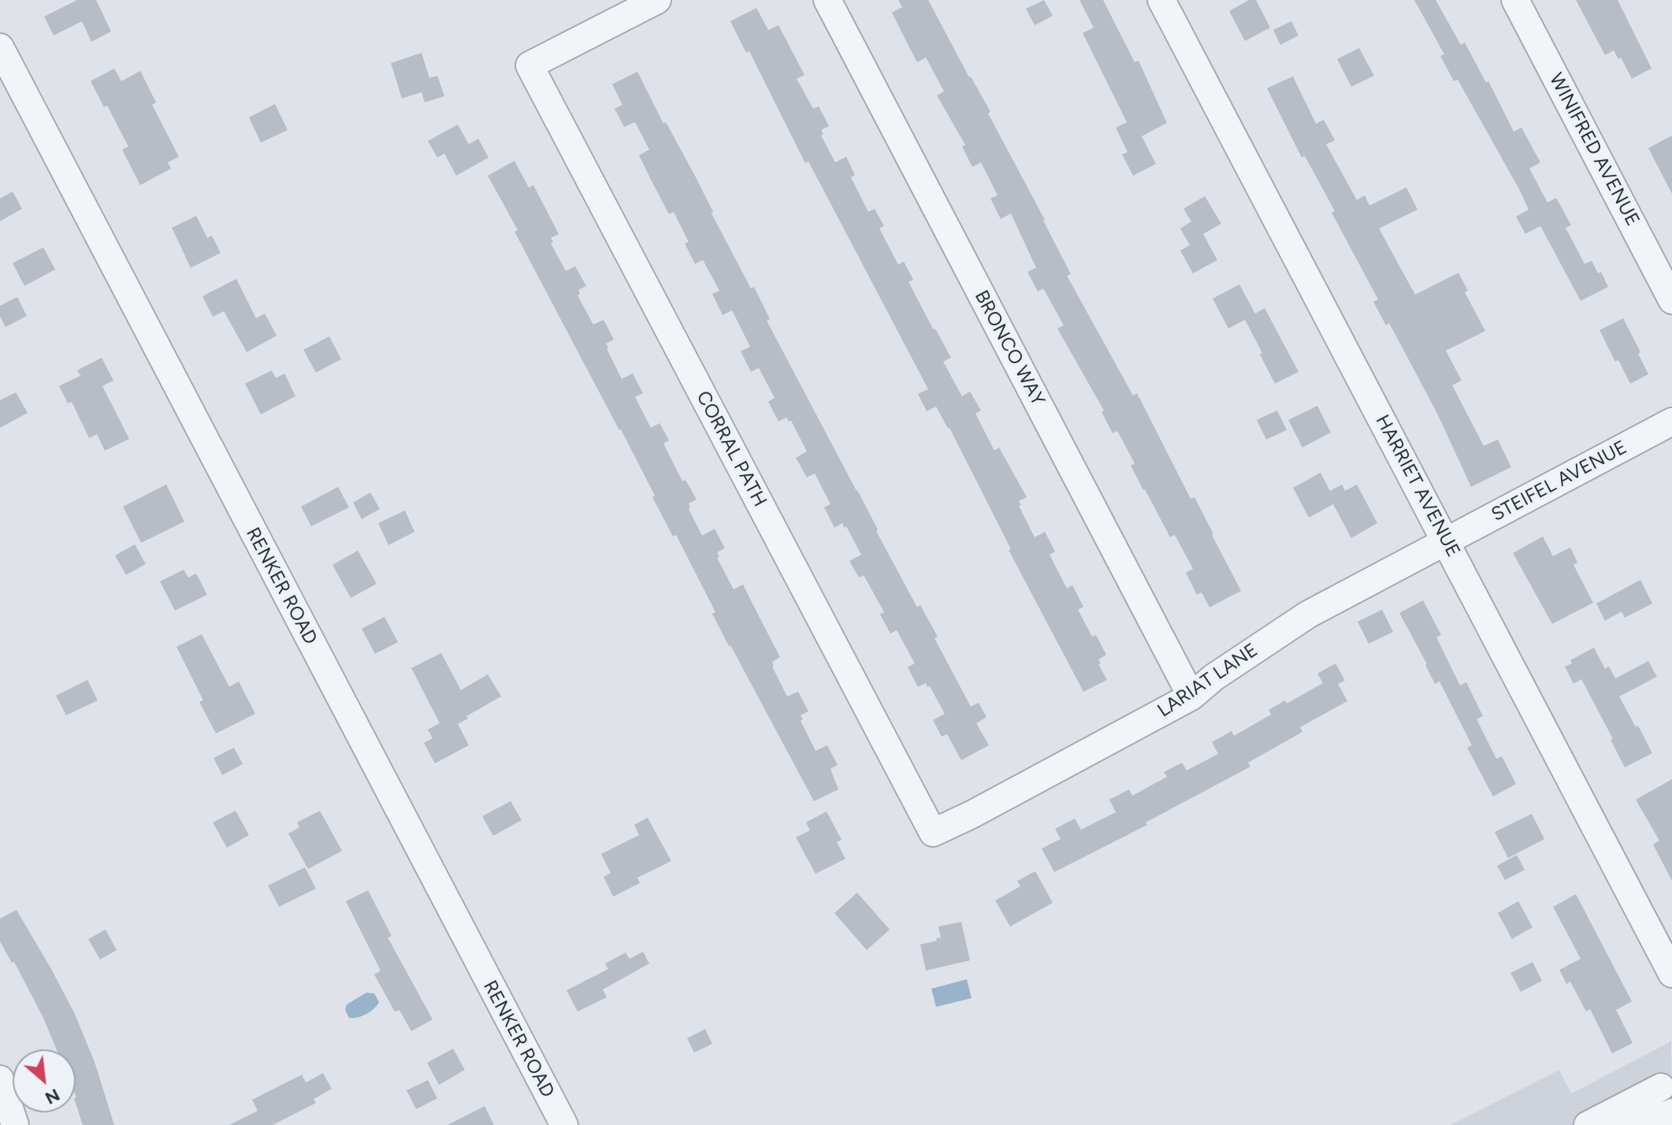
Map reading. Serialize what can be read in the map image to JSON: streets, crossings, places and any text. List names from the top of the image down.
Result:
{
  "streets": {
    "street": [
      "WINIFRED AVENUE",
      "BRONCO WAY",
      "CORRAL PATH",
      "STEIFEL AVENUE",
      "HARRIET AVENUE",
      "RENKER ROAD",
      "LARIAT LANE"
    ]
  },
  "crossings": [
    ["BRONCO WAY", "LARIAT LANE"],
    ["CORRAL PATH", "LARIAT LANE"],
    ["STEIFEL AVENUE", "HARRIET AVENUE"],
    ["STEIFEL AVENUE", "LARIAT LANE"],
    ["HARRIET AVENUE", "LARIAT LANE"]
  ],
  "north": "bottom right"
}
